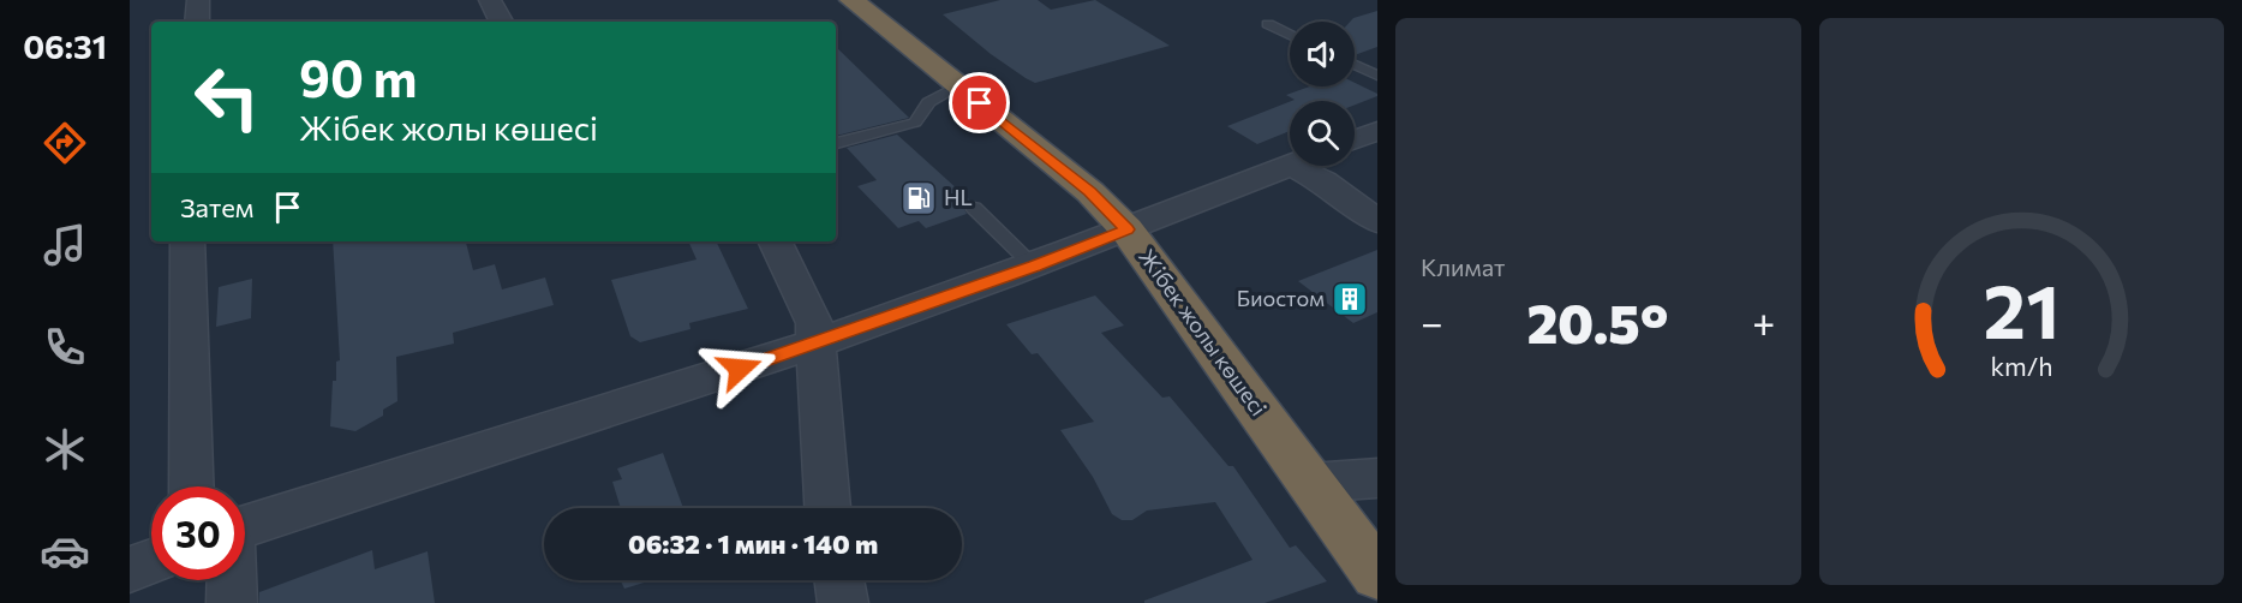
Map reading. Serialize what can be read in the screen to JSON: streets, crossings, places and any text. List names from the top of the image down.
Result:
{
  "streets": {
    "highway": ["Жібек жолы көшесі"]
  },
  "places": {
    "fuel station": ["HL"],
    "building": ["Биостом"]
  },
  "page": {
    "tabs": "06:31",
    "tile": "Климат",
    "turn": ["90 m", "Жібек жолы көшесі"],
    "then": "Затем",
    "heat": ["−", "20.5°", "+"],
    "limit": "30",
    "trip": "06:32 · 1 мин · 140 m",
    "gauge": ["21", "km/h"]
  }
}
